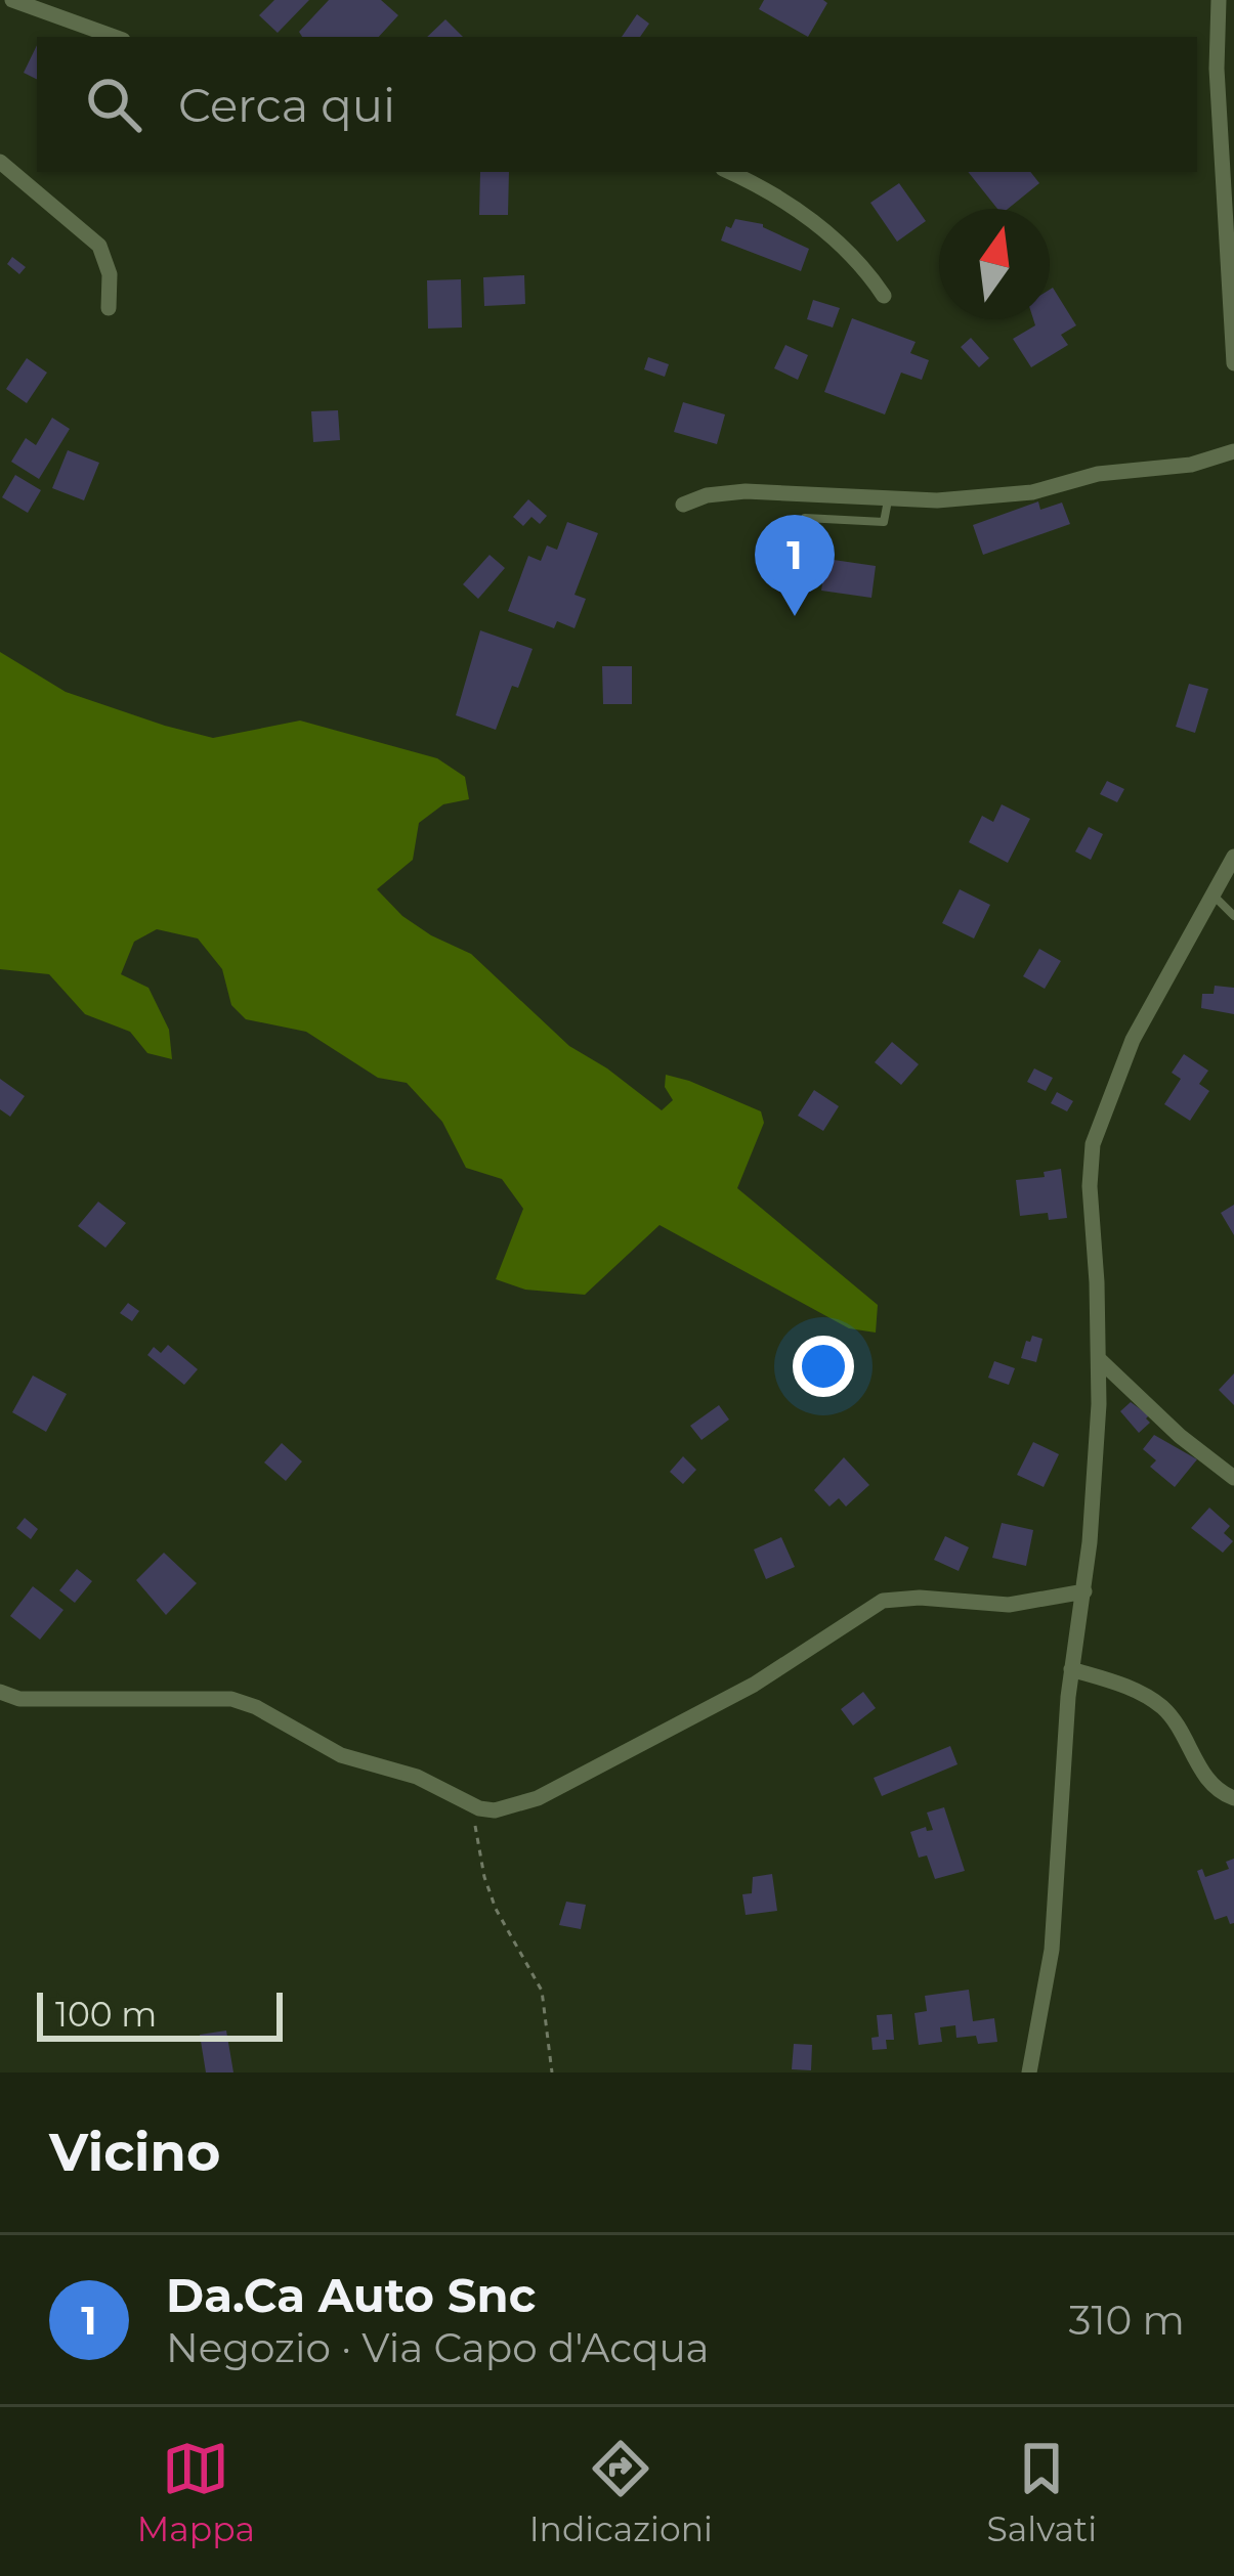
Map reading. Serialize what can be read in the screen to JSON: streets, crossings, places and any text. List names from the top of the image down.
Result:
{
  "scale_bar": "100 m",
  "north": "top",
  "page": {
    "search": "Cerca qui",
    "pins": "1",
    "scale": "100 m",
    "heading": "Vicino",
    "list": [
      {
        "mark": "1",
        "name": "Da.Ca Auto Snc",
        "note": "Negozio · Via Capo d'Acqua",
        "value": "310 m"
      }
    ],
    "nav": ["Mappa", "Indicazioni", "Salvati"]
  }
}
